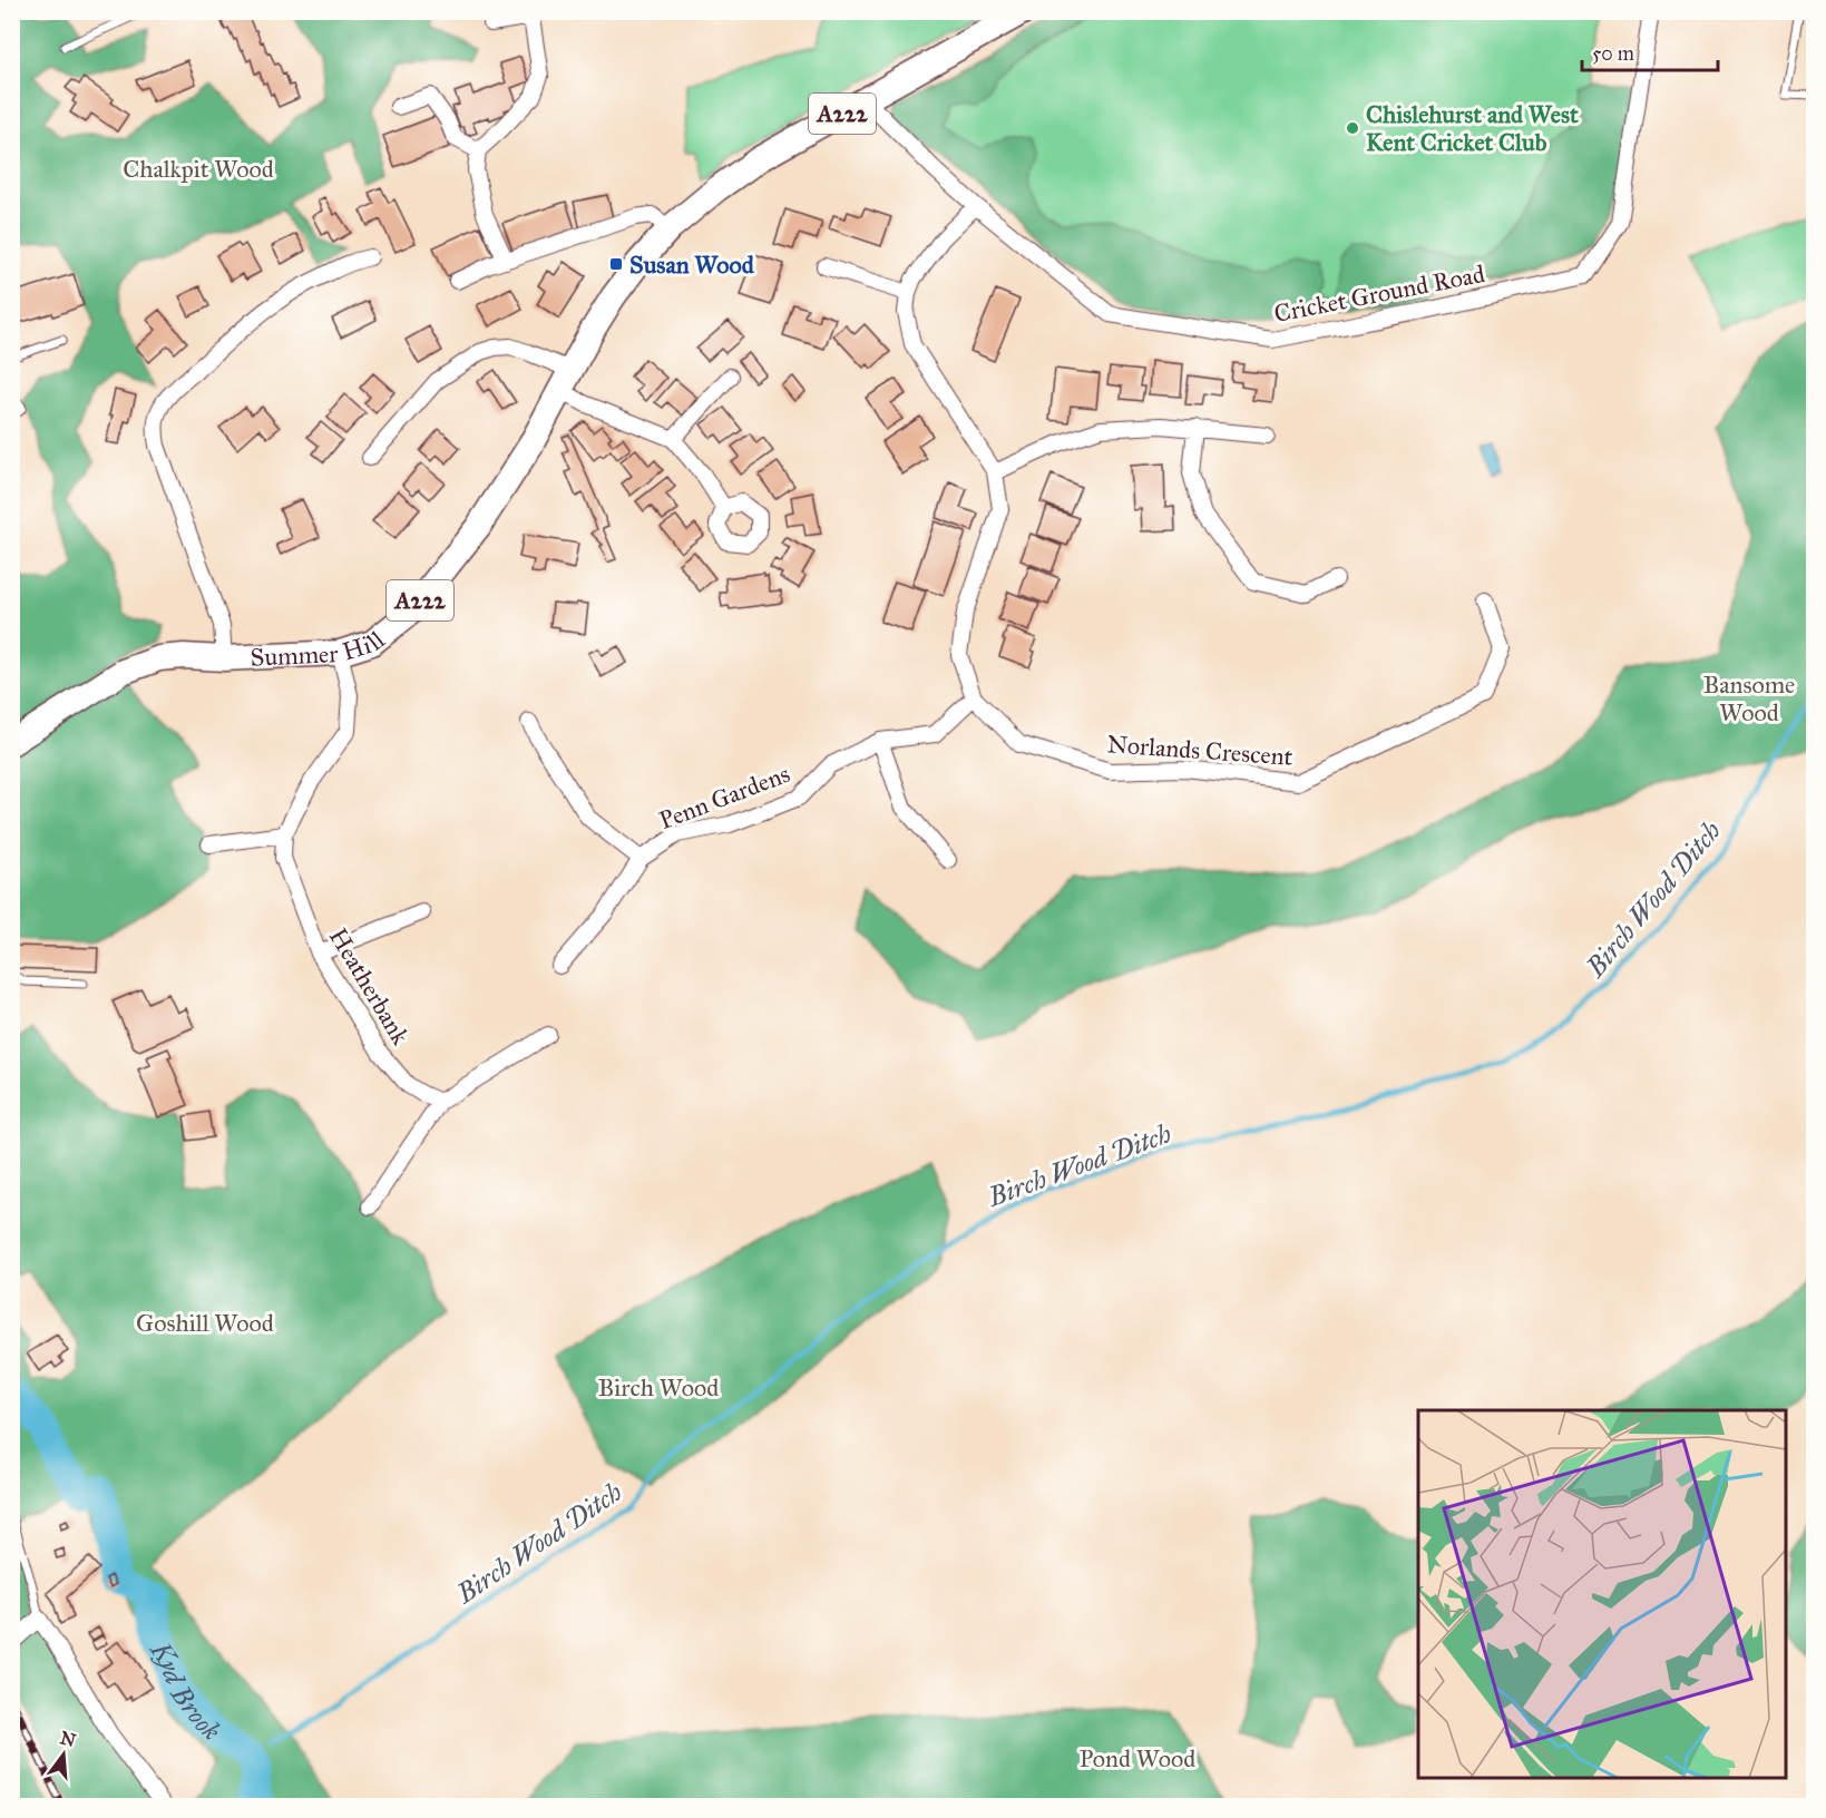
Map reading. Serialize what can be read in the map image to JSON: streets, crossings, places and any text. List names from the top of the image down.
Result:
{
  "streets": {
    "main road": ["A222", "Summer Hill"],
    "street": [
      "Cricket Ground Road",
      "Norlands Crescent",
      "Penn Gardens",
      "Heatherbank"
    ]
  },
  "crossings": [
    ["A222", "Cricket Ground Road"],
    ["A222", "Summer Hill"],
    ["Cricket Ground Road", "Norlands Crescent"],
    ["Norlands Crescent", "Penn Gardens"]
  ],
  "water": ["Birch Wood Ditch", "Kyd Brook"],
  "parks": [
    "Chalkpit Wood",
    "Bansome Wood",
    "Goshill Wood",
    "Birch Wood",
    "Pond Wood"
  ],
  "places": {
    "other": ["Chislehurst and West Kent Cricket Club"],
    "transit": ["Susan Wood"]
  },
  "scale_bar": "50 m",
  "north": "top"
}
